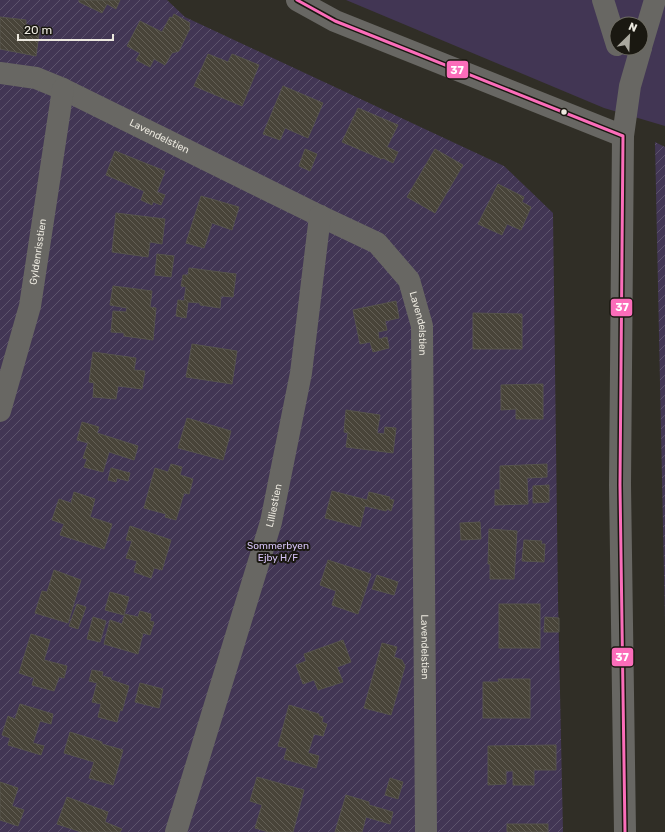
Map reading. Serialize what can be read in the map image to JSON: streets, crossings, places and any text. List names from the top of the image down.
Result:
{
  "streets": {
    "street": ["Lavendelstien", "Gyldenrisstien", "Lilliestien"]
  },
  "crossings": [
    ["Lavendelstien", "Gyldenrisstien"],
    ["Lavendelstien", "Lilliestien"]
  ],
  "parks": ["Sommerbyen Ejby H/F"],
  "lines": ["transit line 37"],
  "scale_bar": "20 m",
  "north": "top right"
}
